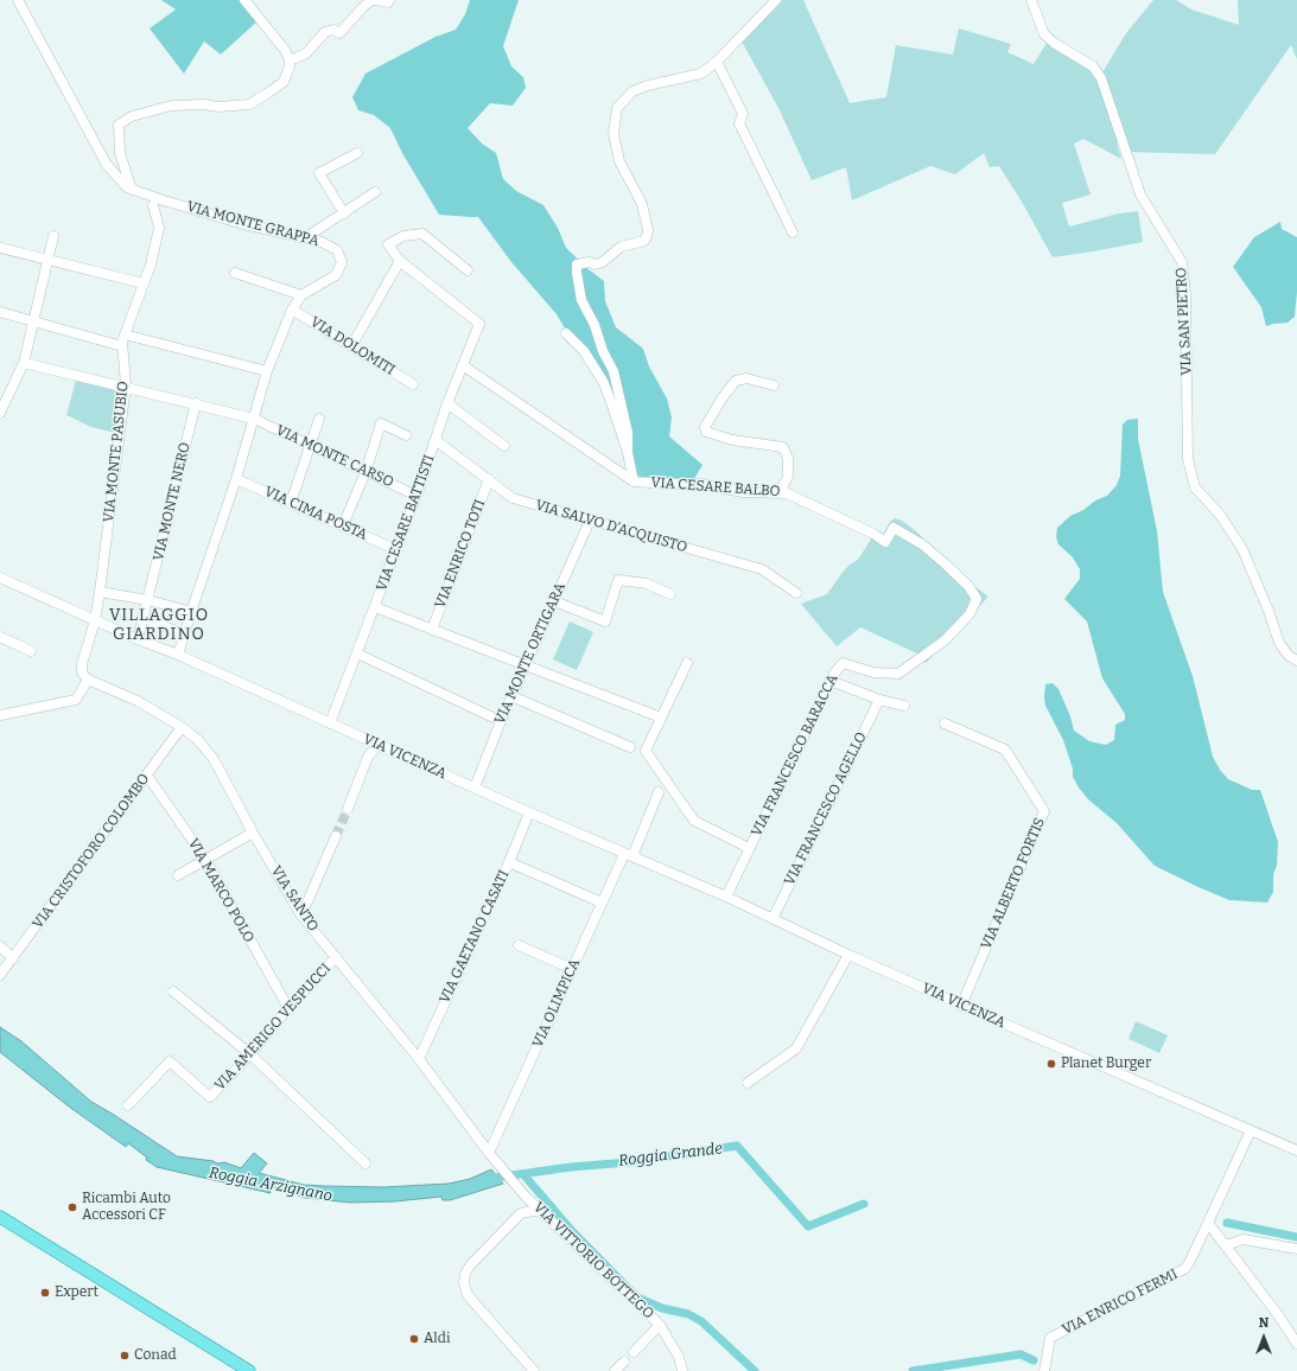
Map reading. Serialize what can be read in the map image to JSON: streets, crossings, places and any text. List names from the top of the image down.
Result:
{
  "streets": {
    "street": [
      "VIA MONTE GRAPPA",
      "VIA SAN PIETRO",
      "VIA DOLOMITI",
      "VIA MONTE PASUBIO",
      "VIA MONTE CARSO",
      "VIA CESARE BALBO",
      "VIA MONTE NERO",
      "VIA CIMA POSTA",
      "VIA CESARE BATTISTI",
      "VIA SALVO D'ACQUISTO",
      "VIA ENRICO TOTI",
      "VIA MONTE ORTIGARA",
      "VIA FRANCESCO BARACCA",
      "VIA VICENZA",
      "VIA FRANCESCO AGELLO",
      "VIA CRISTOFORO COLOMBO",
      "VIA ALBERTO FORTIS",
      "VIA MARCO POLO",
      "VIA SANTO",
      "VIA GAETANO CASATI",
      "VIA OLIMPICA",
      "VIA AMERIGO VESPUCCI",
      "VIA VITTORIO BOTTEGO",
      "VIA ENRICO FERMI"
    ]
  },
  "crossings": [
    ["VIA MONTE GRAPPA", "VIA DOLOMITI"],
    ["VIA MONTE GRAPPA", "VIA MONTE CARSO"],
    ["VIA MONTE GRAPPA", "VIA CIMA POSTA"],
    ["VIA MONTE GRAPPA", "VIA VICENZA"],
    ["VIA MONTE PASUBIO", "VIA MONTE CARSO"],
    ["VIA MONTE PASUBIO", "VIA VICENZA"],
    ["VIA MONTE CARSO", "VIA MONTE NERO"],
    ["VIA MONTE CARSO", "VIA CESARE BATTISTI"],
    ["VIA CESARE BALBO", "VIA CESARE BATTISTI"],
    ["VIA CESARE BALBO", "VIA FRANCESCO BARACCA"],
    ["VIA MONTE NERO", "VIA VICENZA"],
    ["VIA CIMA POSTA", "VIA CESARE BATTISTI"],
    ["VIA CESARE BATTISTI", "VIA SALVO D'ACQUISTO"],
    ["VIA CESARE BATTISTI", "VIA VICENZA"],
    ["VIA SALVO D'ACQUISTO", "VIA ENRICO TOTI"],
    ["VIA SALVO D'ACQUISTO", "VIA MONTE ORTIGARA"],
    ["VIA MONTE ORTIGARA", "VIA VICENZA"],
    ["VIA FRANCESCO BARACCA", "VIA VICENZA"],
    ["VIA VICENZA", "VIA FRANCESCO AGELLO"],
    ["VIA VICENZA", "VIA ALBERTO FORTIS"],
    ["VIA VICENZA", "VIA GAETANO CASATI"],
    ["VIA VICENZA", "VIA OLIMPICA"],
    ["VIA VICENZA", "VIA ENRICO FERMI"],
    ["VIA CRISTOFORO COLOMBO", "VIA MARCO POLO"],
    ["VIA CRISTOFORO COLOMBO", "VIA SANTO"],
    ["VIA MARCO POLO", "VIA AMERIGO VESPUCCI"],
    ["VIA SANTO", "VIA GAETANO CASATI"],
    ["VIA SANTO", "VIA OLIMPICA"],
    ["VIA SANTO", "VIA AMERIGO VESPUCCI"],
    ["VIA SANTO", "VIA VITTORIO BOTTEGO"]
  ],
  "districts": ["VILLAGGIO GIARDINO"],
  "water": ["Roggia Grande", "Roggia Arzignano"],
  "places": [
    "Planet Burger",
    "Ricambi Auto Accessori CF",
    "Expert",
    "Aldi",
    "Conad"
  ],
  "north": "top"
}
